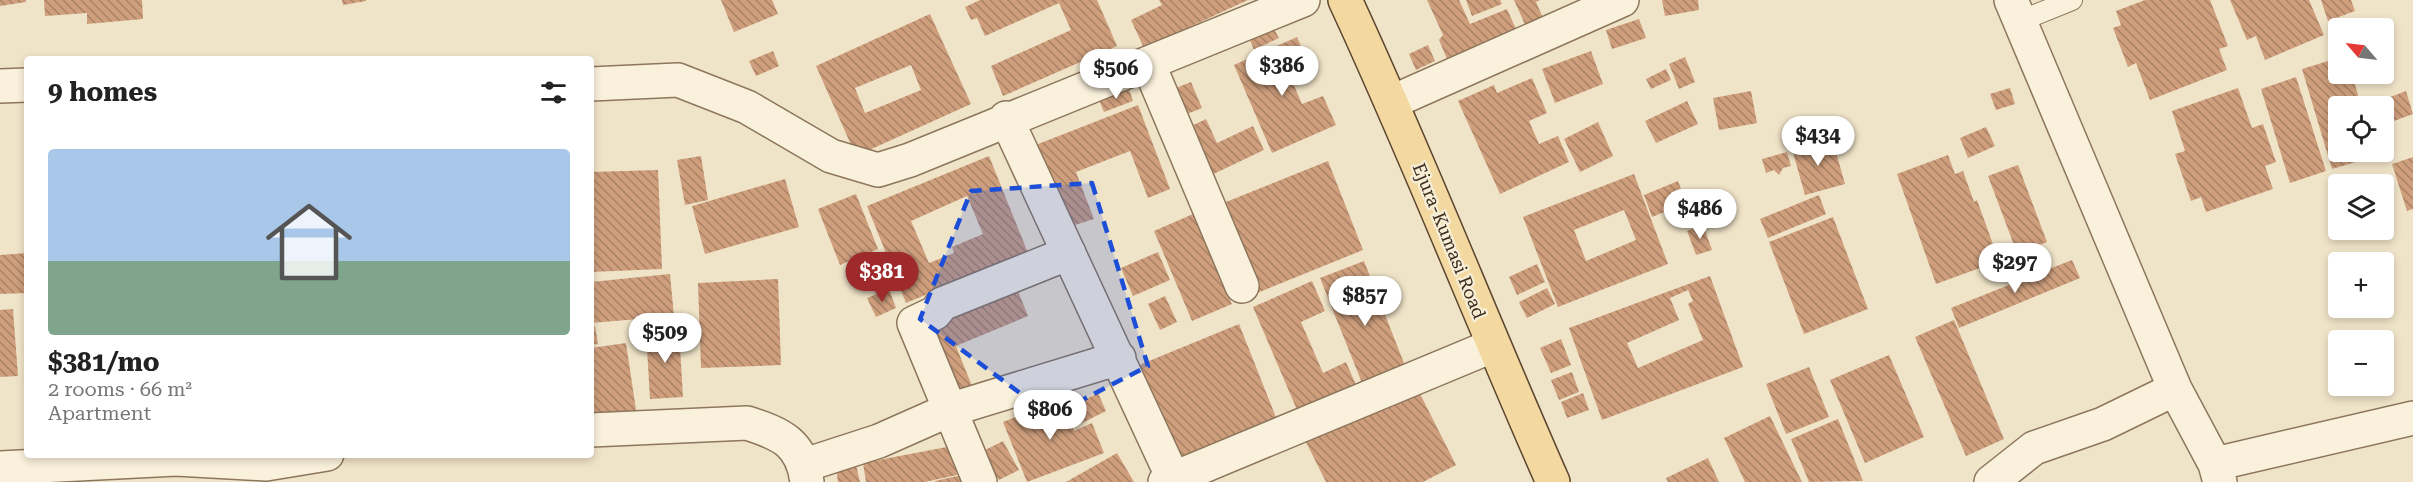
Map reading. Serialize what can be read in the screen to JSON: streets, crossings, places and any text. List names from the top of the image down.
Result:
{
  "streets": {
    "main road": ["Ejura-Kumasi Road"]
  },
  "north": "top left",
  "page": {
    "map_buttons": ["+", "−"],
    "price": [
      "$386",
      "$506",
      "$434",
      "$486",
      "$297",
      "$381",
      "$857",
      "$509",
      "$806"
    ],
    "heading": "9 homes",
    "list": [
      {
        "name": "$381/mo",
        "note": "2 rooms · 66 m² · Apartment"
      }
    ]
  }
}
